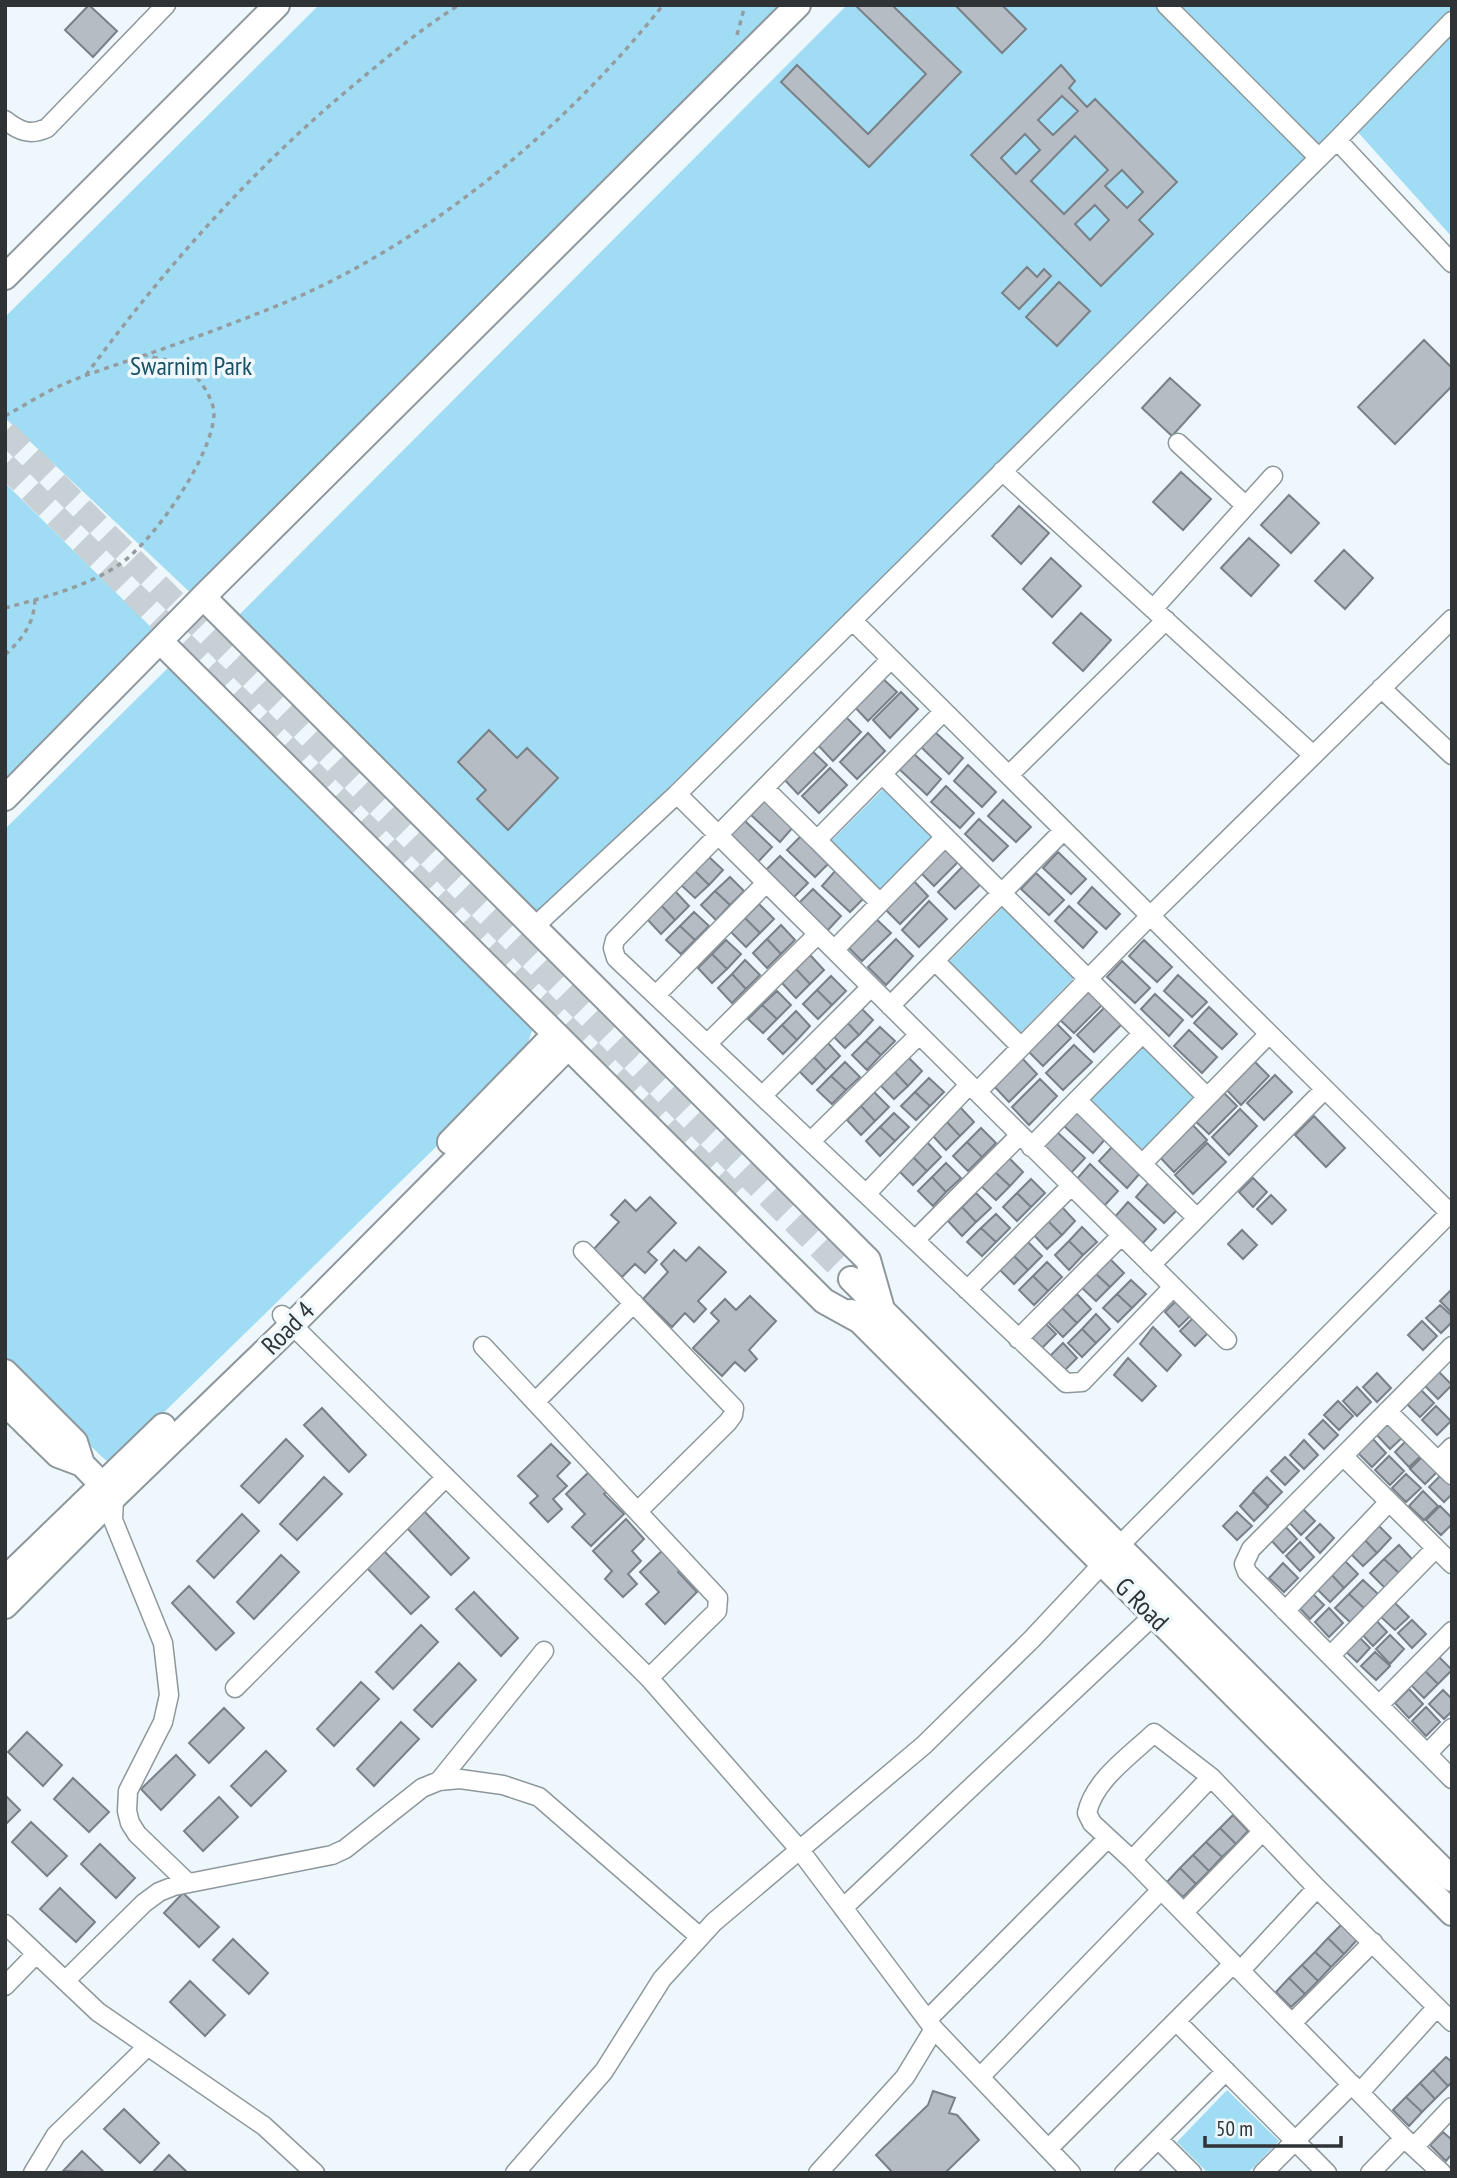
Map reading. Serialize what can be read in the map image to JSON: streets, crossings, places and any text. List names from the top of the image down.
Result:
{
  "streets": {
    "street": ["Road 4", "G Road"]
  },
  "parks": ["Swarnim Park"],
  "scale_bar": "50 m"
}
